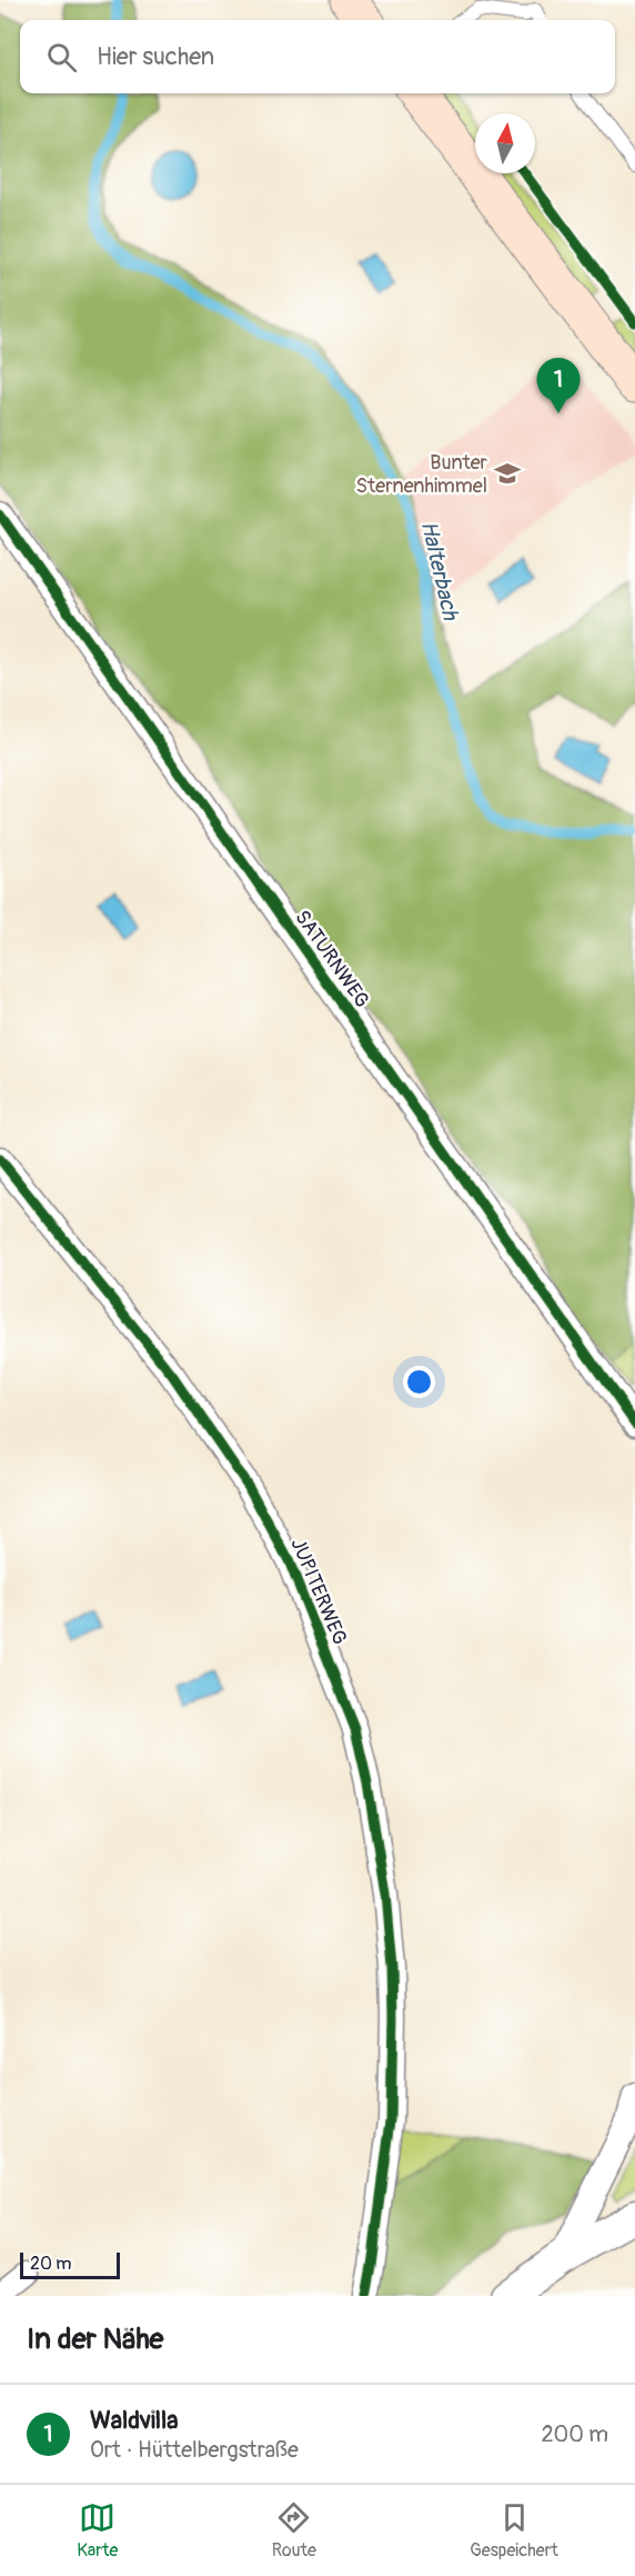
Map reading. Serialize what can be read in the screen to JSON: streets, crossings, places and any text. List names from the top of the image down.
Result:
{
  "streets": {
    "street": ["SATURNWEG", "JUPITERWEG"]
  },
  "water": ["Halterbach"],
  "places": {
    "school or university": ["Bunter Sternenhimmel"]
  },
  "scale_bar": "20 m",
  "north": "top",
  "page": {
    "search": "Hier suchen",
    "pins": "1",
    "scale": "20 m",
    "heading": "In der Nähe",
    "list": [
      {
        "mark": "1",
        "name": "Waldvilla",
        "note": "Ort · Hüttelbergstraße",
        "value": "200 m"
      }
    ],
    "nav": ["Karte", "Route", "Gespeichert"]
  }
}
